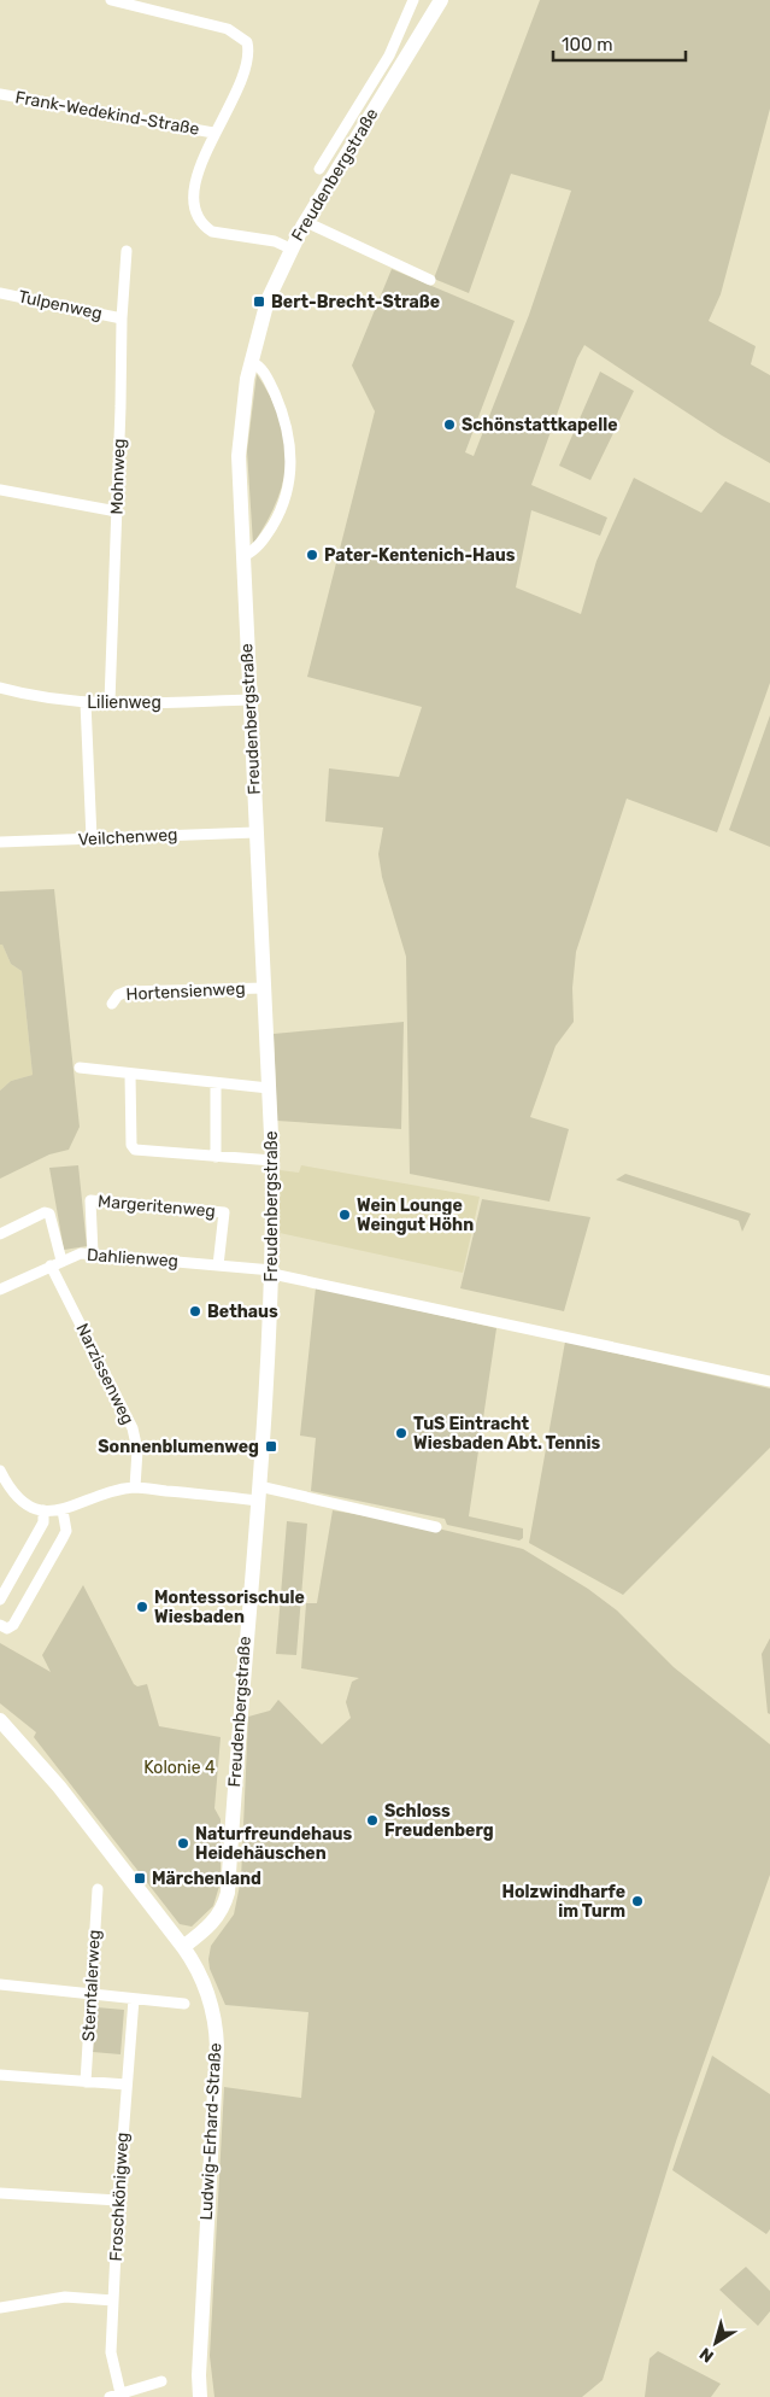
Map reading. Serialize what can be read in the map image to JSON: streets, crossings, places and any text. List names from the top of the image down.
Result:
{
  "streets": {
    "street": [
      "Frank-Wedekind-Straße",
      "Freudenbergstraße",
      "Tulpenweg",
      "Mohnweg",
      "Lilienweg",
      "Veilchenweg",
      "Hortensienweg",
      "Margeritenweg",
      "Dahlienweg",
      "Narzissenweg",
      "Sterntalerweg",
      "Ludwig-Erhard-Straße",
      "Froschkönigweg"
    ]
  },
  "crossings": [
    ["Freudenbergstraße", "Lilienweg"],
    ["Freudenbergstraße", "Veilchenweg"],
    ["Freudenbergstraße", "Hortensienweg"],
    ["Freudenbergstraße", "Dahlienweg"],
    ["Freudenbergstraße", "Ludwig-Erhard-Straße"],
    ["Tulpenweg", "Mohnweg"],
    ["Mohnweg", "Lilienweg"],
    ["Margeritenweg", "Dahlienweg"],
    ["Dahlienweg", "Narzissenweg"]
  ],
  "parks": ["Kolonie 4"],
  "places": {
    "transit": ["Bert-Brecht-Straße", "Sonnenblumenweg", "Märchenland"],
    "other": [
      "Schönstattkapelle",
      "Pater-Kentenich-Haus",
      "Wein Lounge Weingut Höhn",
      "Bethaus",
      "TuS Eintracht Wiesbaden Abt. Tennis",
      "Montessorischule Wiesbaden",
      "Schloss Freudenberg",
      "Naturfreundehaus Heidehäuschen",
      "Holzwindharfe im Turm"
    ]
  },
  "scale_bar": "100 m",
  "north": "bottom left"
}
